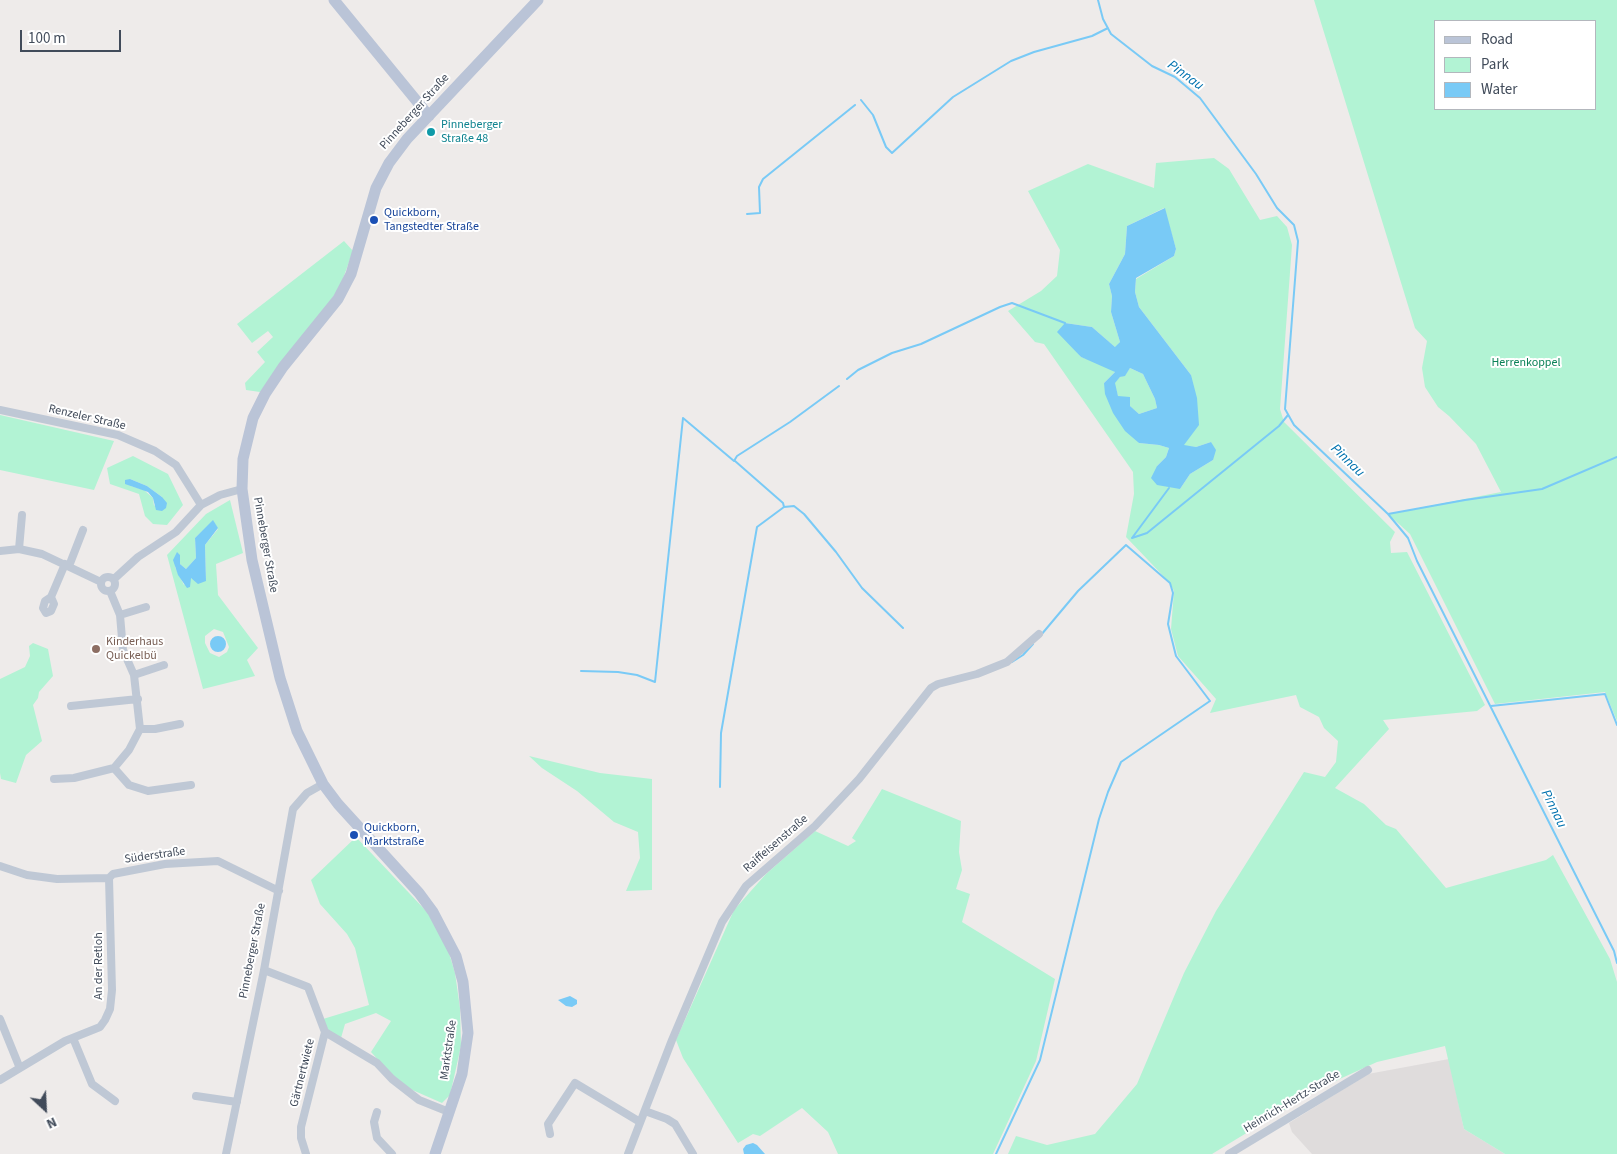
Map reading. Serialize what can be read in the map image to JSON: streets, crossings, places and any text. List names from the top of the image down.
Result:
{
  "streets": {
    "main road": ["Pinneberger Straße", "Marktstraße"],
    "street": [
      "Renzeler Straße",
      "Raiffeisenstraße",
      "Süderstraße",
      "An der Retloh",
      "Gärtnertwiete",
      "Heinrich-Hertz-Straße"
    ]
  },
  "crossings": [
    ["Pinneberger Straße", "Süderstraße"],
    ["Pinneberger Straße", "Marktstraße"],
    ["Pinneberger Straße", "Gärtnertwiete"],
    ["Süderstraße", "An der Retloh"]
  ],
  "water": ["Pinnau"],
  "parks": ["Herrenkoppel"],
  "places": [
    "Pinneberger Straße 48",
    "Quickborn, Tangstedter Straße",
    "Kinderhaus Quickelbü",
    "Quickborn, Marktstraße"
  ],
  "legend": ["Road", "Park", "Water"],
  "scale_bar": "100 m",
  "north": "bottom right"
}
